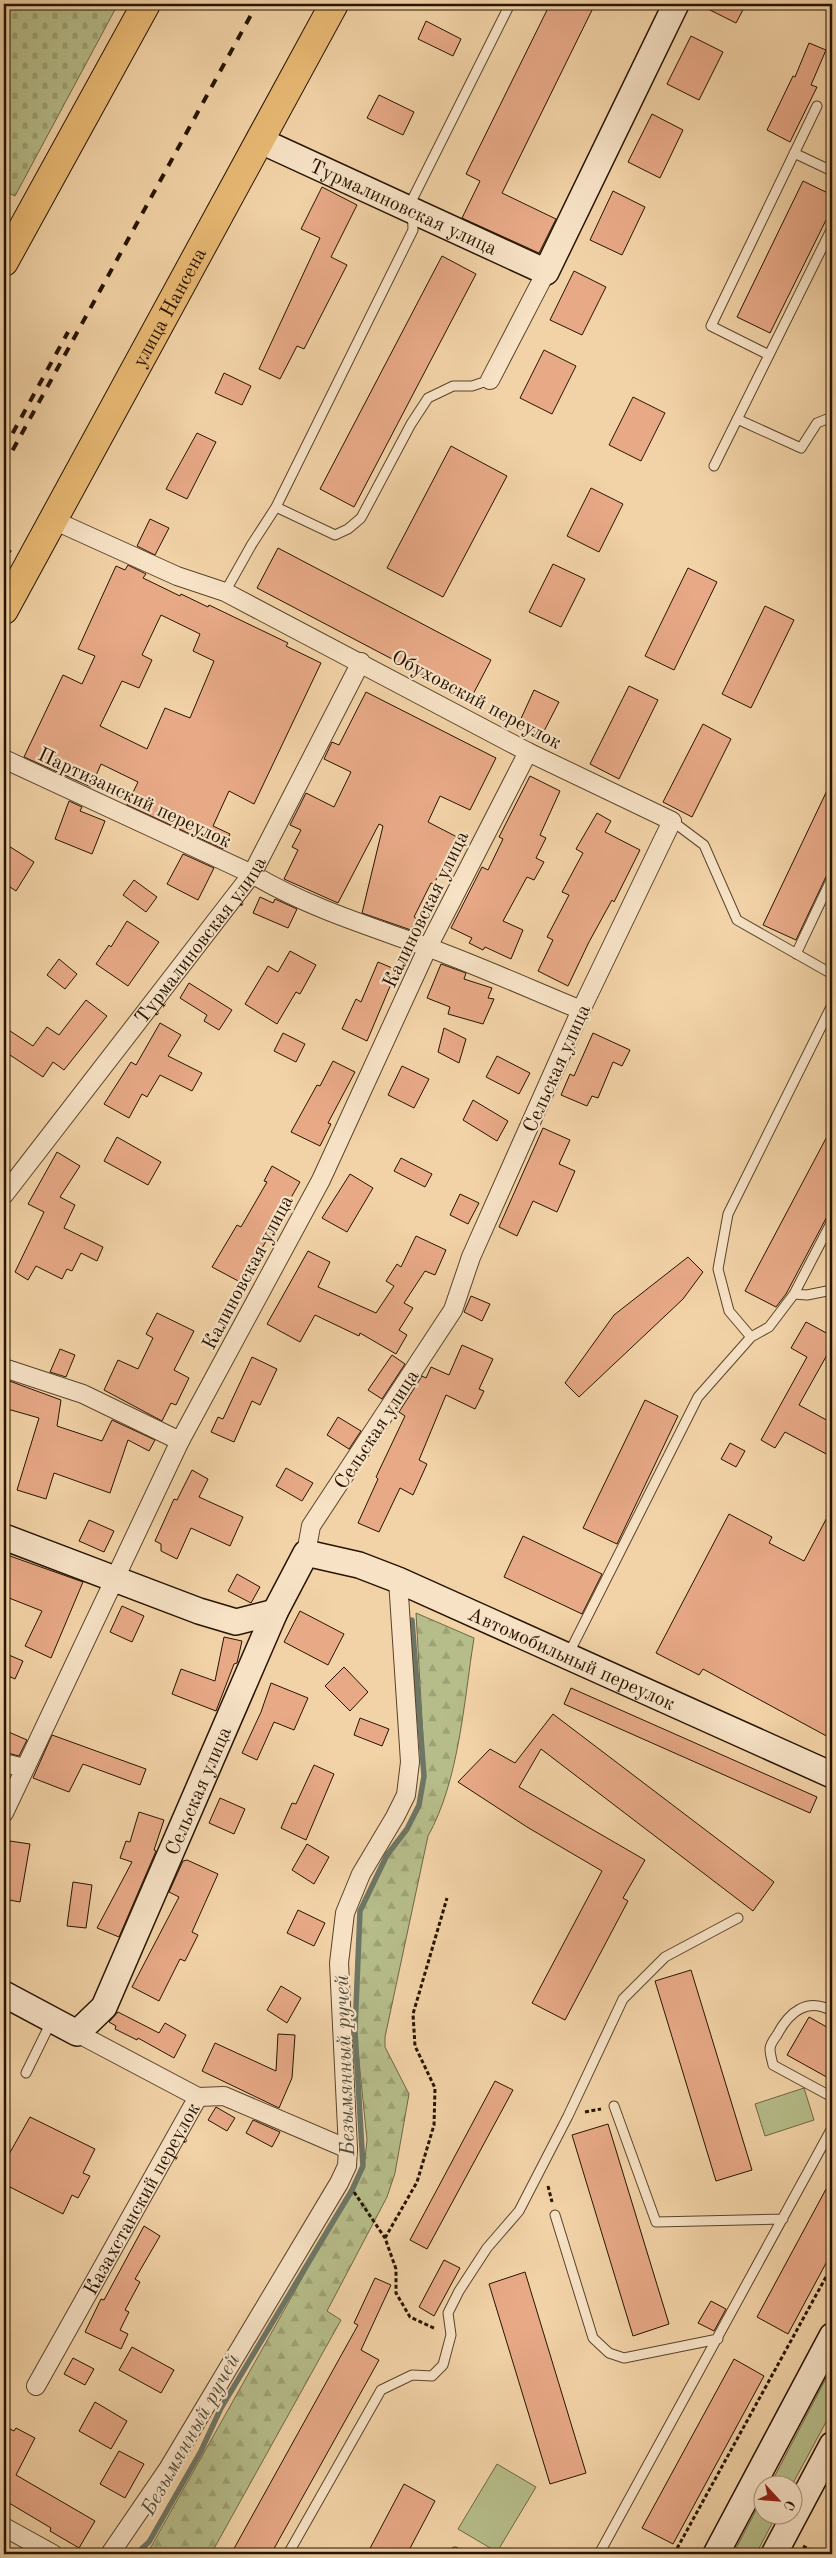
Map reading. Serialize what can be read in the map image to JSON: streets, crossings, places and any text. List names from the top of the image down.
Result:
{
  "streets": {
    "main road": ["улица Нансена"],
    "street": [
      "Турмалиновская улица",
      "Обуховский переулок",
      "Партизанский переулок",
      "Калиновская улица",
      "Сельская улица",
      "Автомобильный переулок",
      "Казахстанский переулок"
    ]
  },
  "crossings": [
    ["Турмалиновская улица", "улица Нансена"],
    ["Турмалиновская улица", "Обуховский переулок"],
    ["Турмалиновская улица", "Партизанский переулок"],
    ["улица Нансена", "Обуховский переулок"],
    ["Обуховский переулок", "Калиновская улица"],
    ["Обуховский переулок", "Сельская улица"],
    ["Партизанский переулок", "Калиновская улица"],
    ["Партизанский переулок", "Сельская улица"],
    ["Сельская улица", "Автомобильный переулок"],
    ["Сельская улица", "Казахстанский переулок"]
  ],
  "water": ["Безымянный ручей"],
  "north": "bottom right"
}
